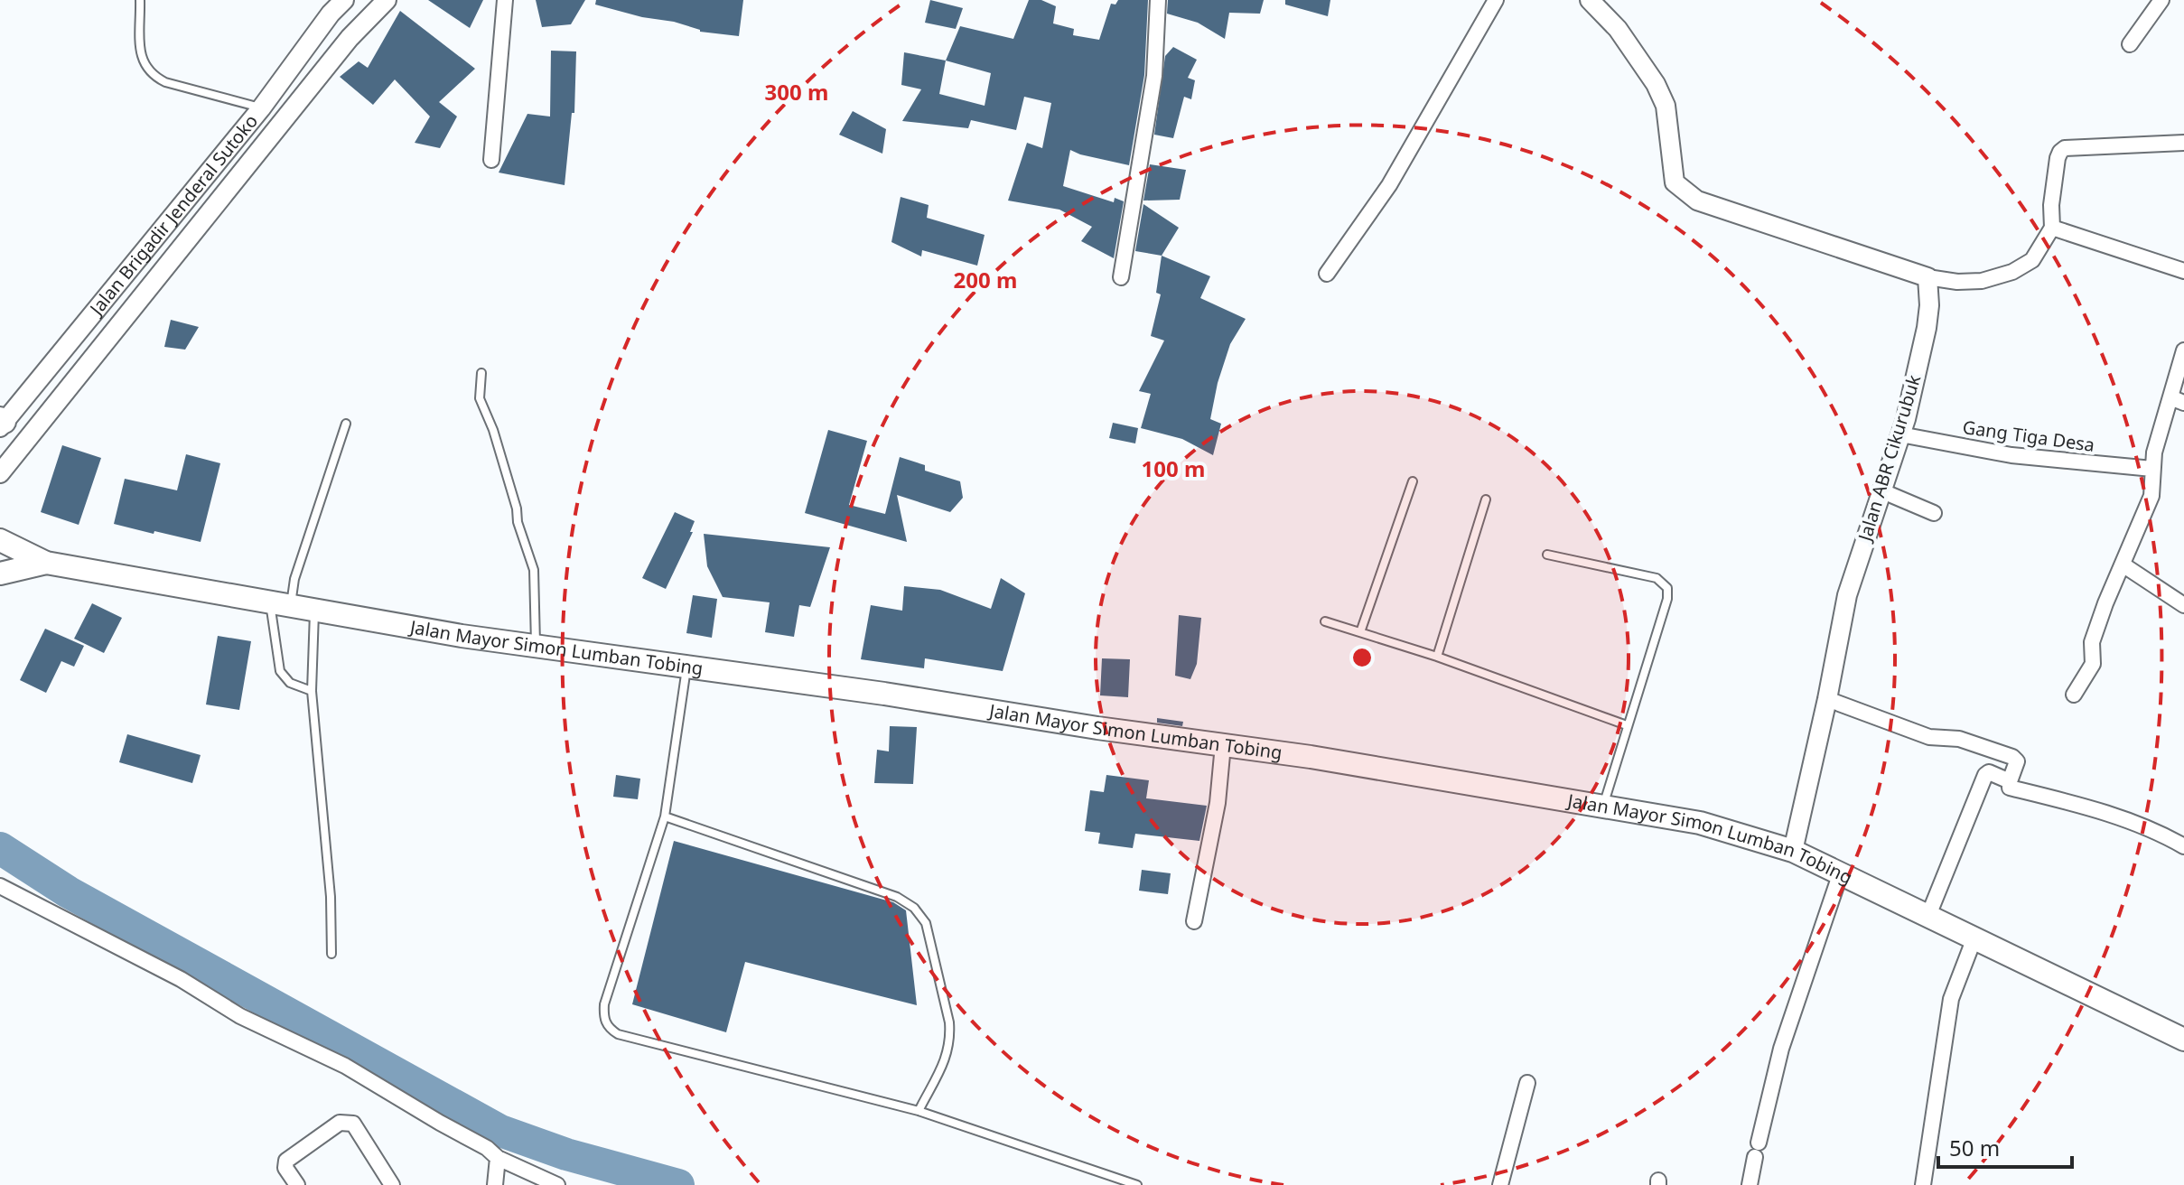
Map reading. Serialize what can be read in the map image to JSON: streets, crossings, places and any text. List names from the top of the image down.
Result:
{
  "streets": {
    "main road": ["Jalan Mayor Simon Lumban Tobing"],
    "street": ["Jalan Brigadir Jenderal Sutoko", "Gang Tiga Desa", "Jalan ABR Cikurubuk"]
  },
  "crossings": [
    ["Gang Tiga Desa", "Jalan ABR Cikurubuk"],
    ["Jalan ABR Cikurubuk", "Jalan Mayor Simon Lumban Tobing"]
  ],
  "scale_bar": "50 m",
  "rings": ["300 m", "200 m", "100 m"]
}
